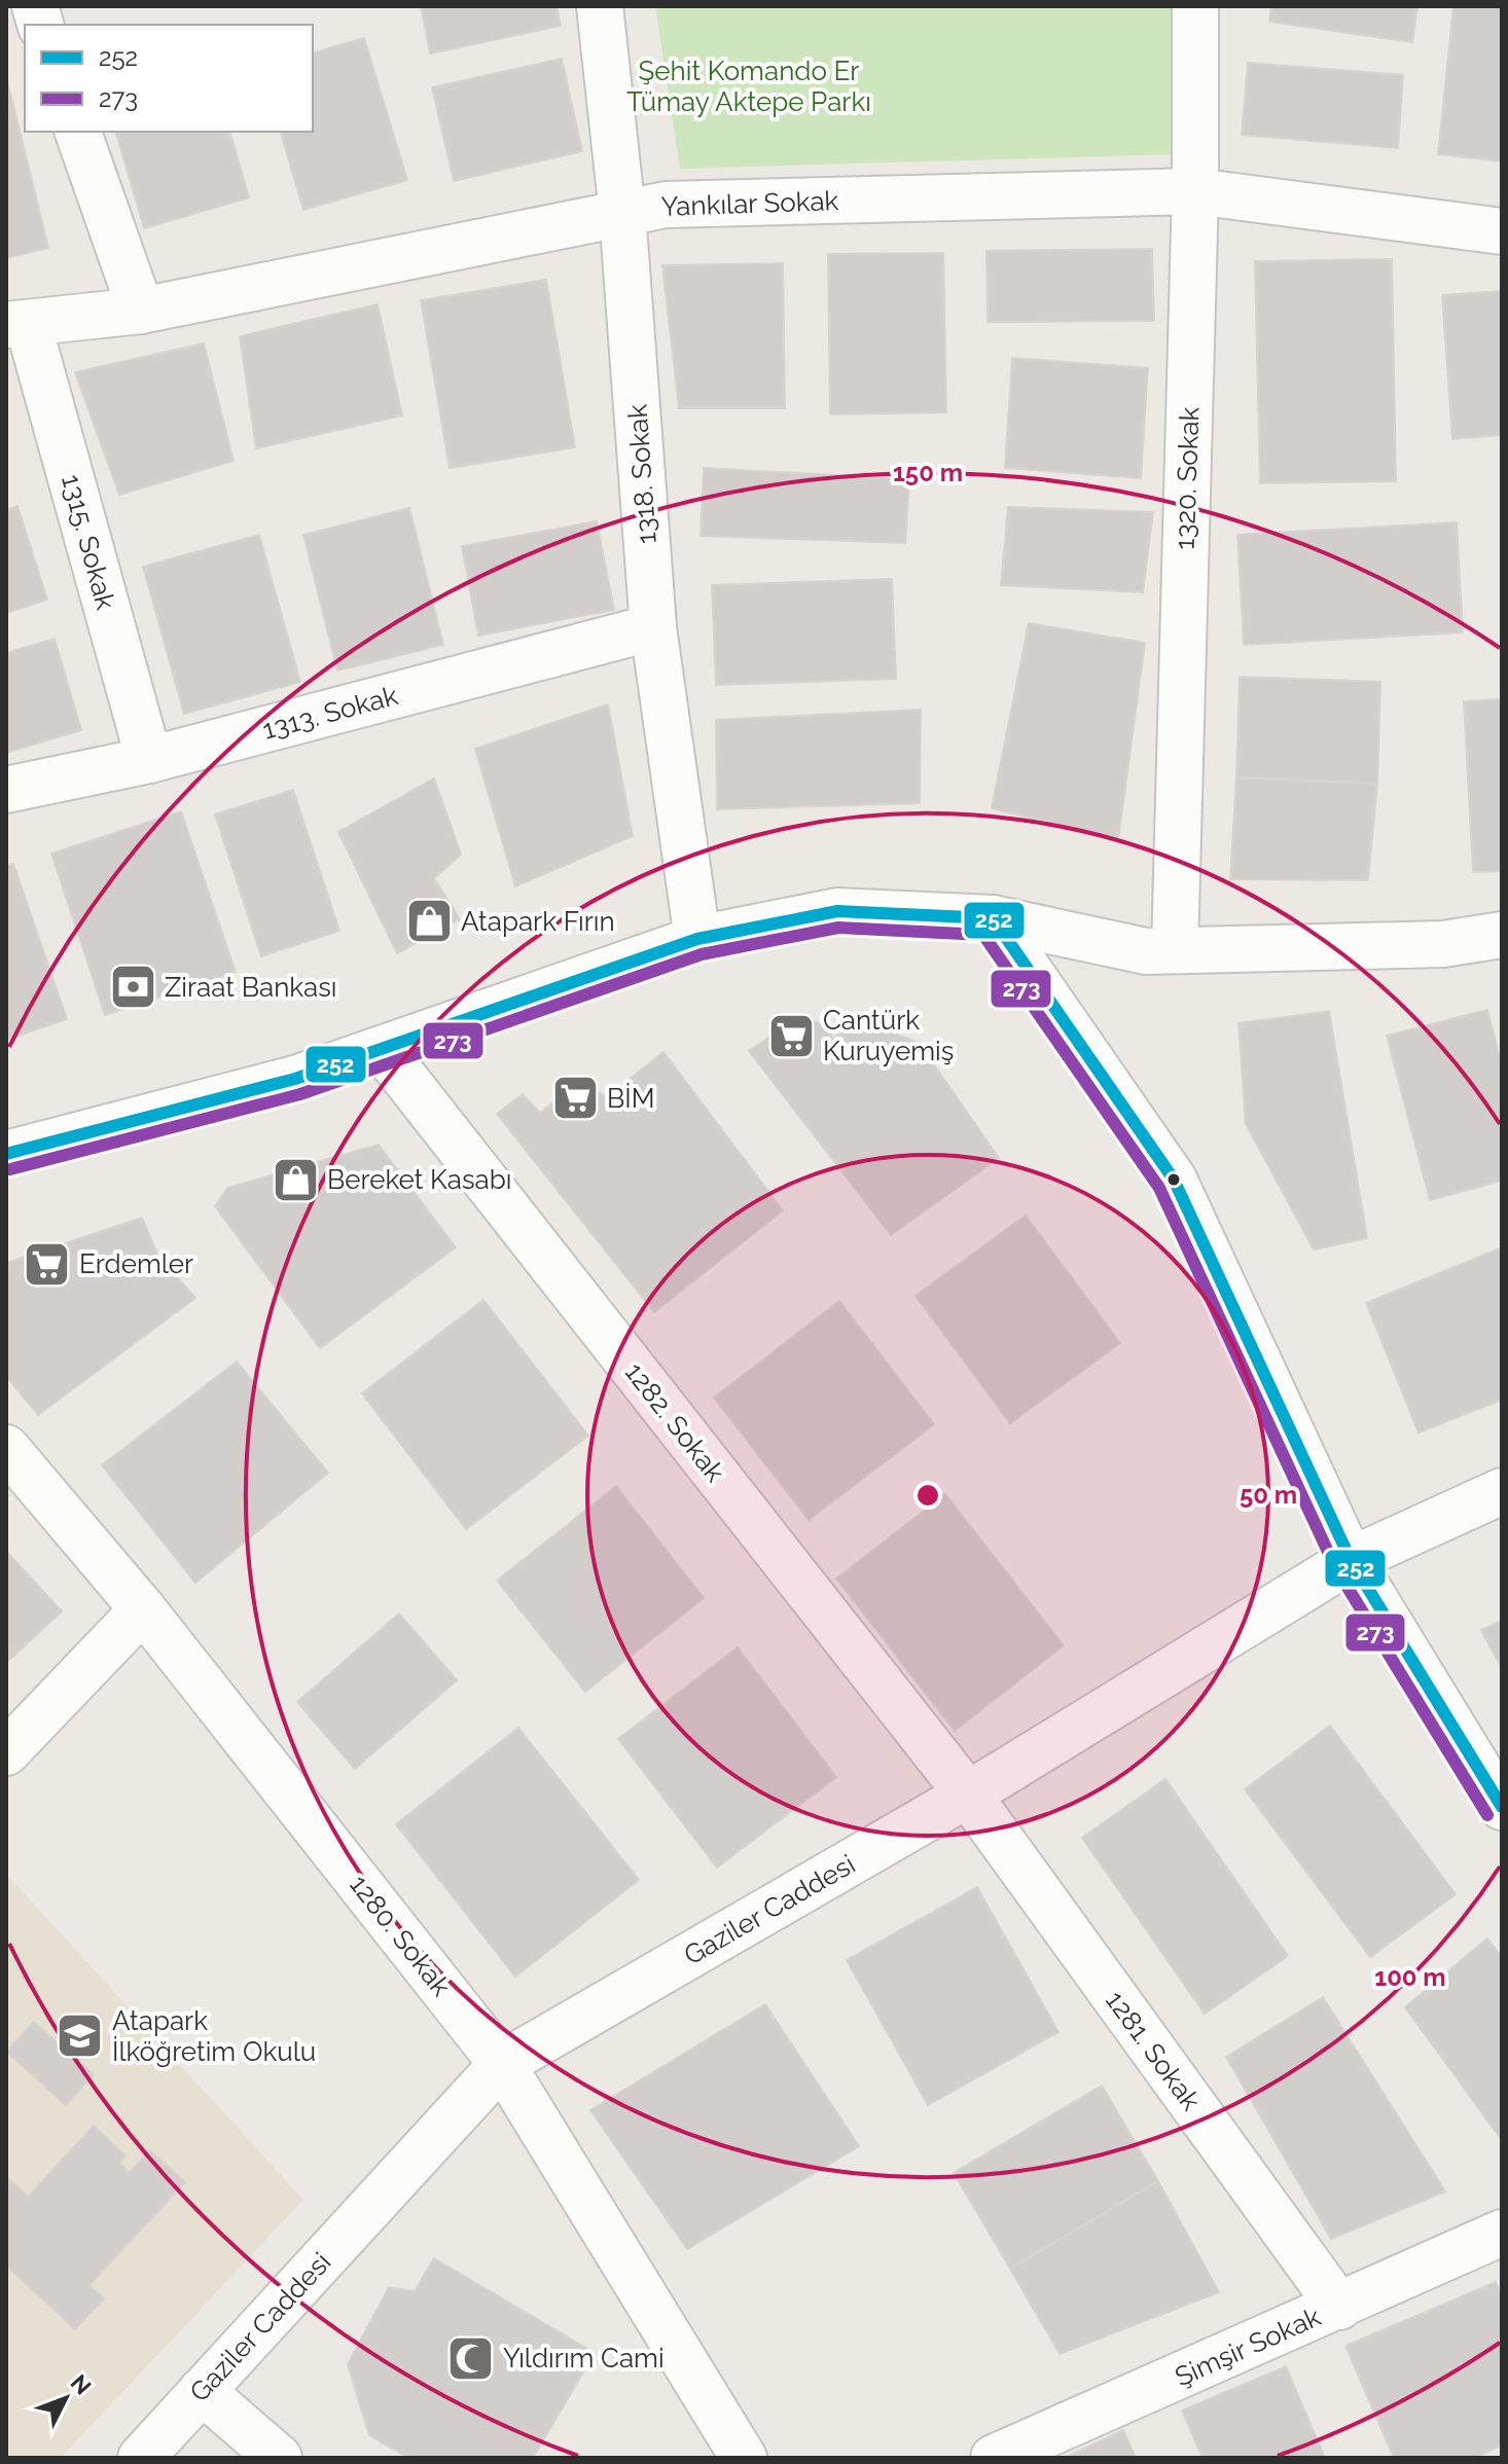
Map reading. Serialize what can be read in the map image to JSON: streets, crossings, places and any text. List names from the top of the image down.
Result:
{
  "streets": {
    "street": [
      "Yankılar Sokak",
      "1318. Sokak",
      "1320. Sokak",
      "1315. Sokak",
      "1313. Sokak",
      "1282. Sokak",
      "Gaziler Caddesi",
      "1280. Sokak",
      "1281. Sokak",
      "Şimşir Sokak"
    ]
  },
  "crossings": [
    ["Yankılar Sokak", "1318. Sokak"],
    ["Yankılar Sokak", "1320. Sokak"],
    ["Yankılar Sokak", "1315. Sokak"],
    ["1318. Sokak", "1313. Sokak"],
    ["1315. Sokak", "1313. Sokak"],
    ["1282. Sokak", "Gaziler Caddesi"],
    ["1282. Sokak", "1281. Sokak"],
    ["Gaziler Caddesi", "1280. Sokak"],
    ["Gaziler Caddesi", "1281. Sokak"],
    ["1281. Sokak", "Şimşir Sokak"]
  ],
  "parks": ["Şehit Komando Er Tümay Aktepe Parkı"],
  "places": {
    "shop": ["Atapark Fırın", "Bereket Kasabı"],
    "bank": ["Ziraat Bankası"],
    "supermarket": ["Cantürk Kuruyemiş", "BİM", "Erdemler"],
    "school or university": ["Atapark İlköğretim Okulu"],
    "mosque": ["Yıldırım Cami"]
  },
  "lines": ["transit line 252", "transit line 273"],
  "legend": ["252", "273"],
  "north": "top right",
  "rings": ["150 m", "50 m", "100 m"]
}
